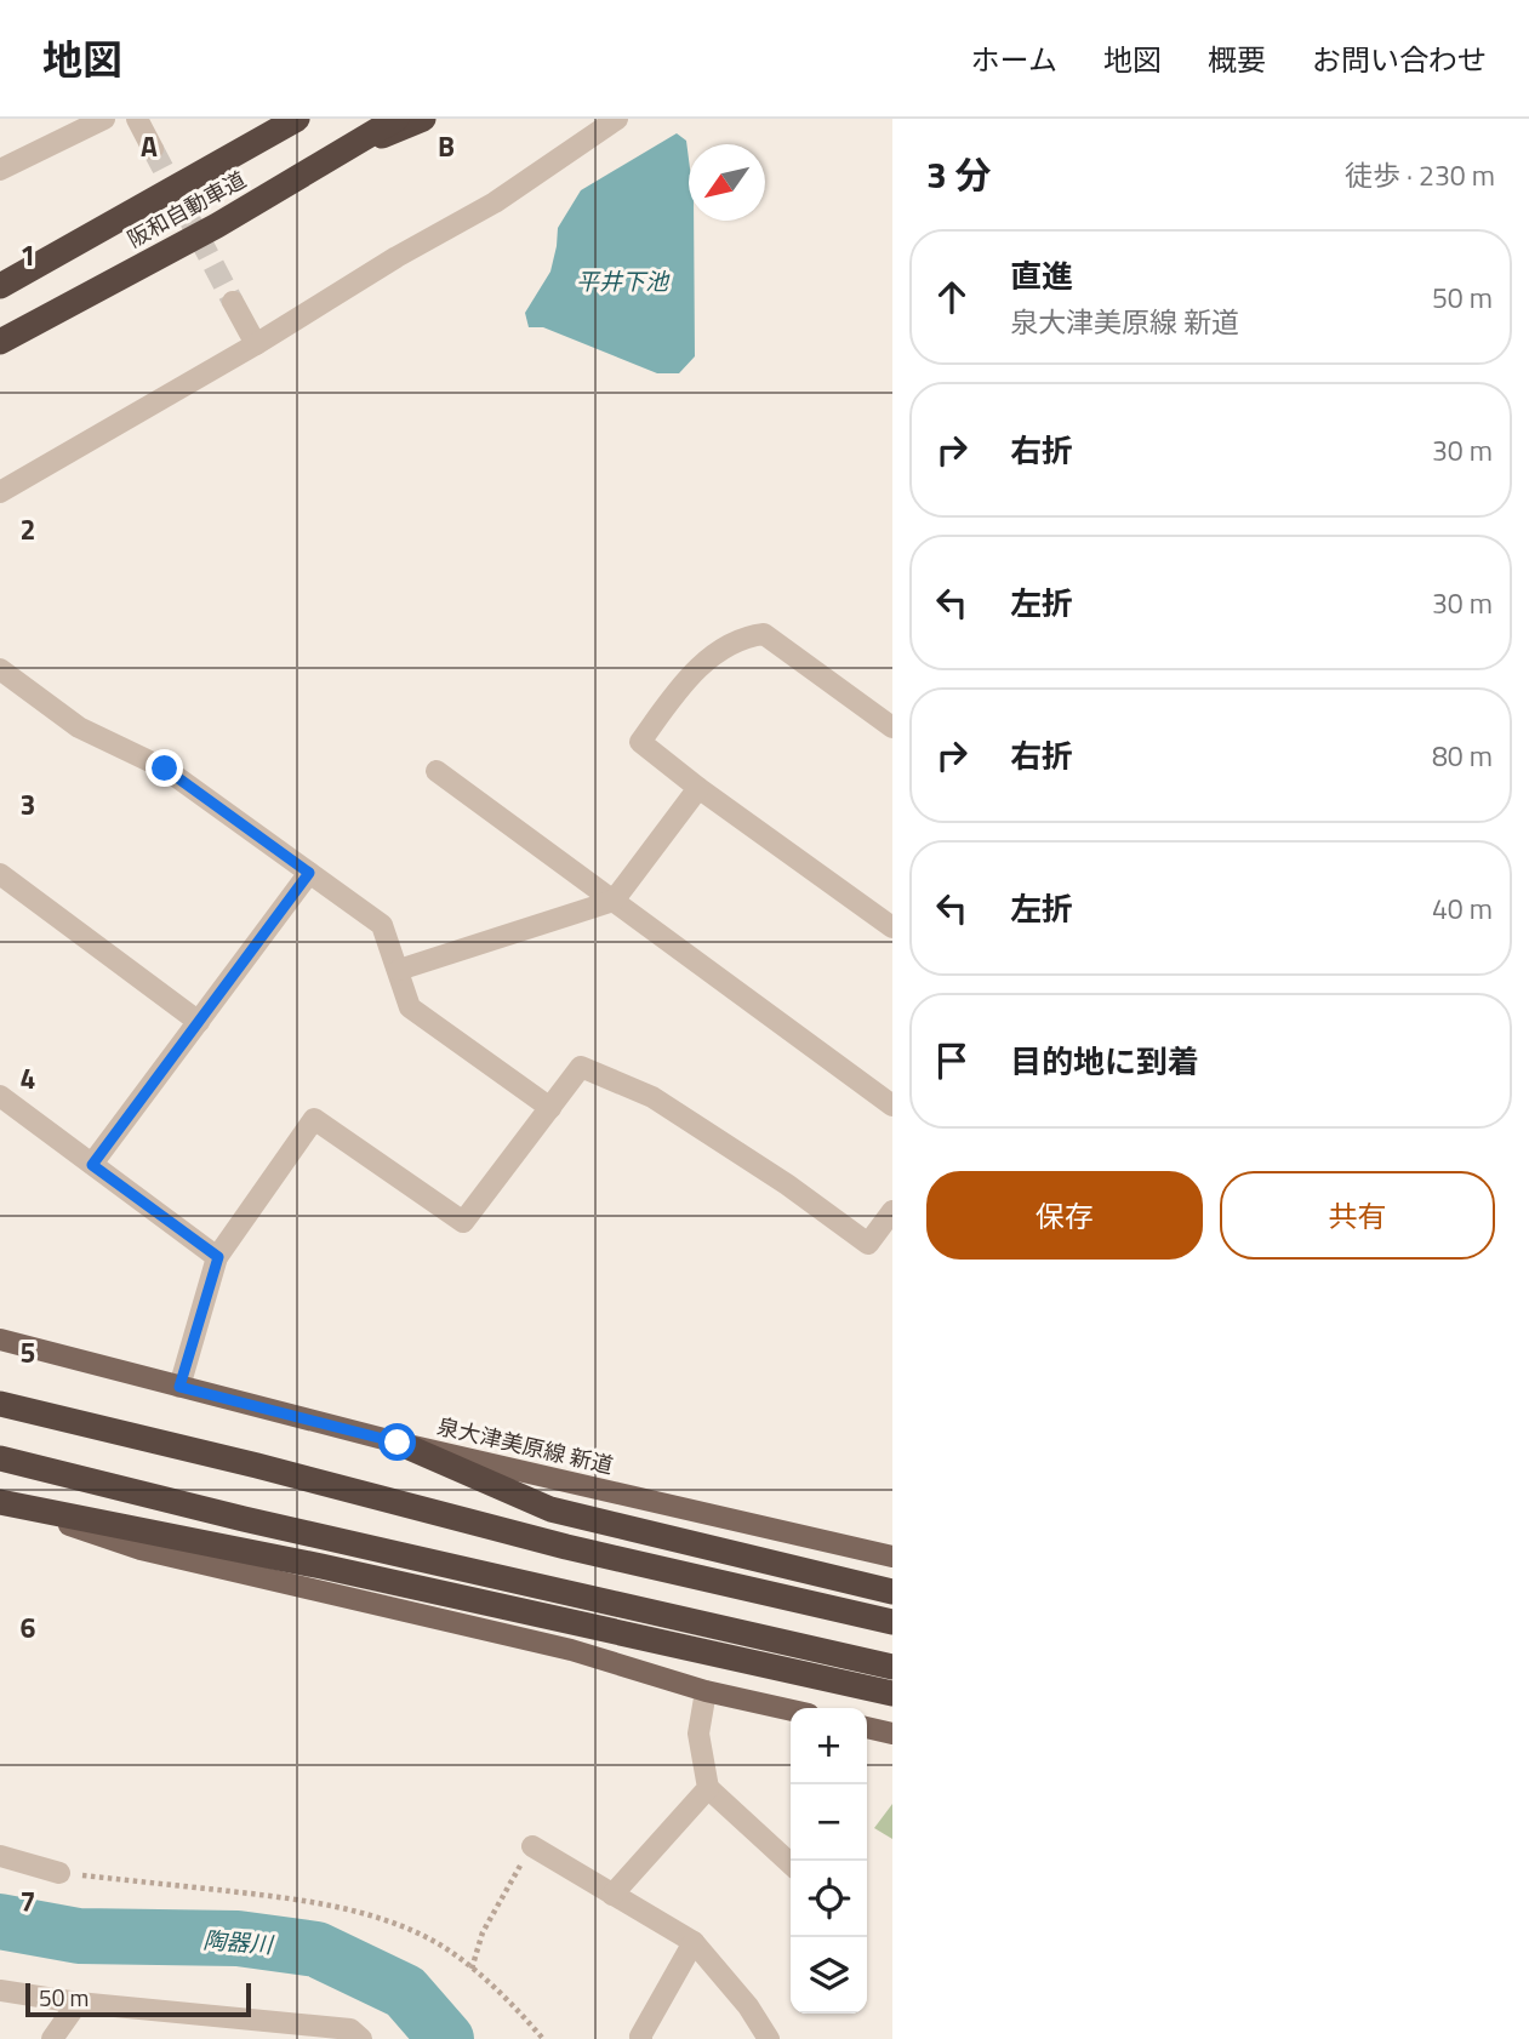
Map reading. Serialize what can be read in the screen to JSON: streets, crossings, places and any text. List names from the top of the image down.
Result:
{
  "streets": {
    "highway": ["阪和自動車道"],
    "main road": ["泉大津美原線 新道"]
  },
  "water": ["平井下池", "陶器川"],
  "scale_bar": "50 m",
  "north": "bottom left",
  "page": {
    "header": "地図",
    "nav": [
      "ホーム",
      "地図",
      "概要",
      "お問い合わせ"
    ],
    "heading": ["3 分", "徒歩 · 230 m"],
    "list": [
      ["直進", "泉大津美原線 新道", "50 m"],
      ["右折", "30 m"],
      ["左折", "30 m"],
      ["右折", "80 m"],
      ["左折", "40 m"],
      "目的地に到着"
    ],
    "buttons": ["保存", "共有"],
    "map_buttons": ["+", "−"],
    "scale": "50 m"
  },
  "grid": {
    "columns": ["A", "B"],
    "rows": [
      "1",
      "2",
      "3",
      "4",
      "5",
      "6",
      "7"
    ]
  }
}
